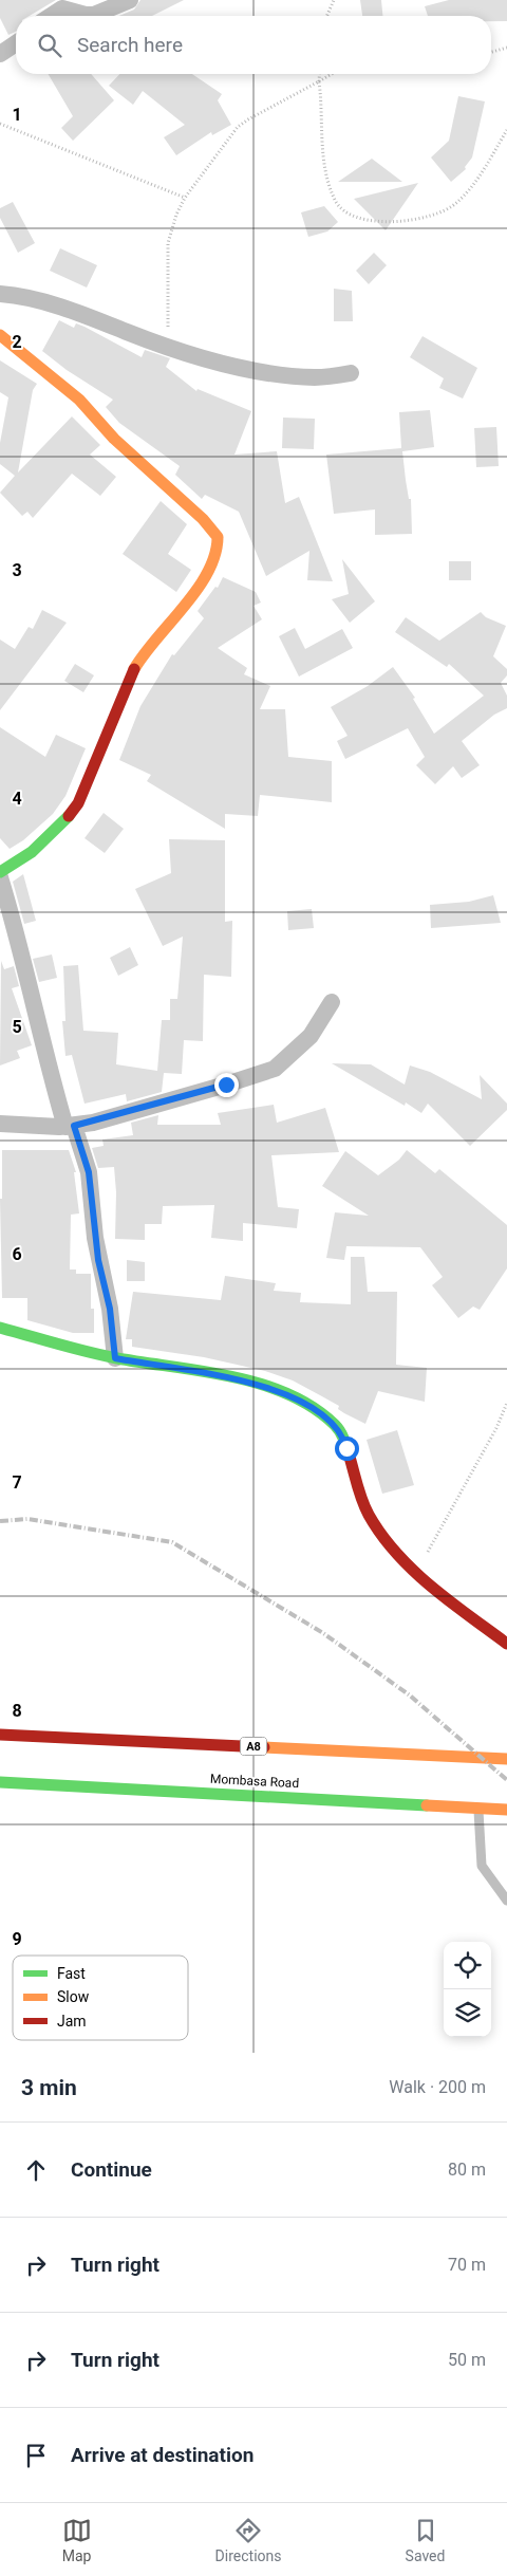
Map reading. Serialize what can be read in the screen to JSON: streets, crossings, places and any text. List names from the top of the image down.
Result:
{
  "streets": {
    "main road": ["A8", "Mombasa Road"]
  },
  "legend": ["Fast", "Slow", "Jam"],
  "page": {
    "search": "Search here",
    "heading": ["3 min", "Walk · 200 m"],
    "list": [
      ["Continue", "80 m"],
      ["Turn right", "70 m"],
      ["Turn right", "50 m"],
      "Arrive at destination"
    ],
    "nav": ["Map", "Directions", "Saved"]
  },
  "grid": {
    "rows": [
      "1",
      "2",
      "3",
      "4",
      "5",
      "6",
      "7",
      "8",
      "9"
    ]
  }
}
